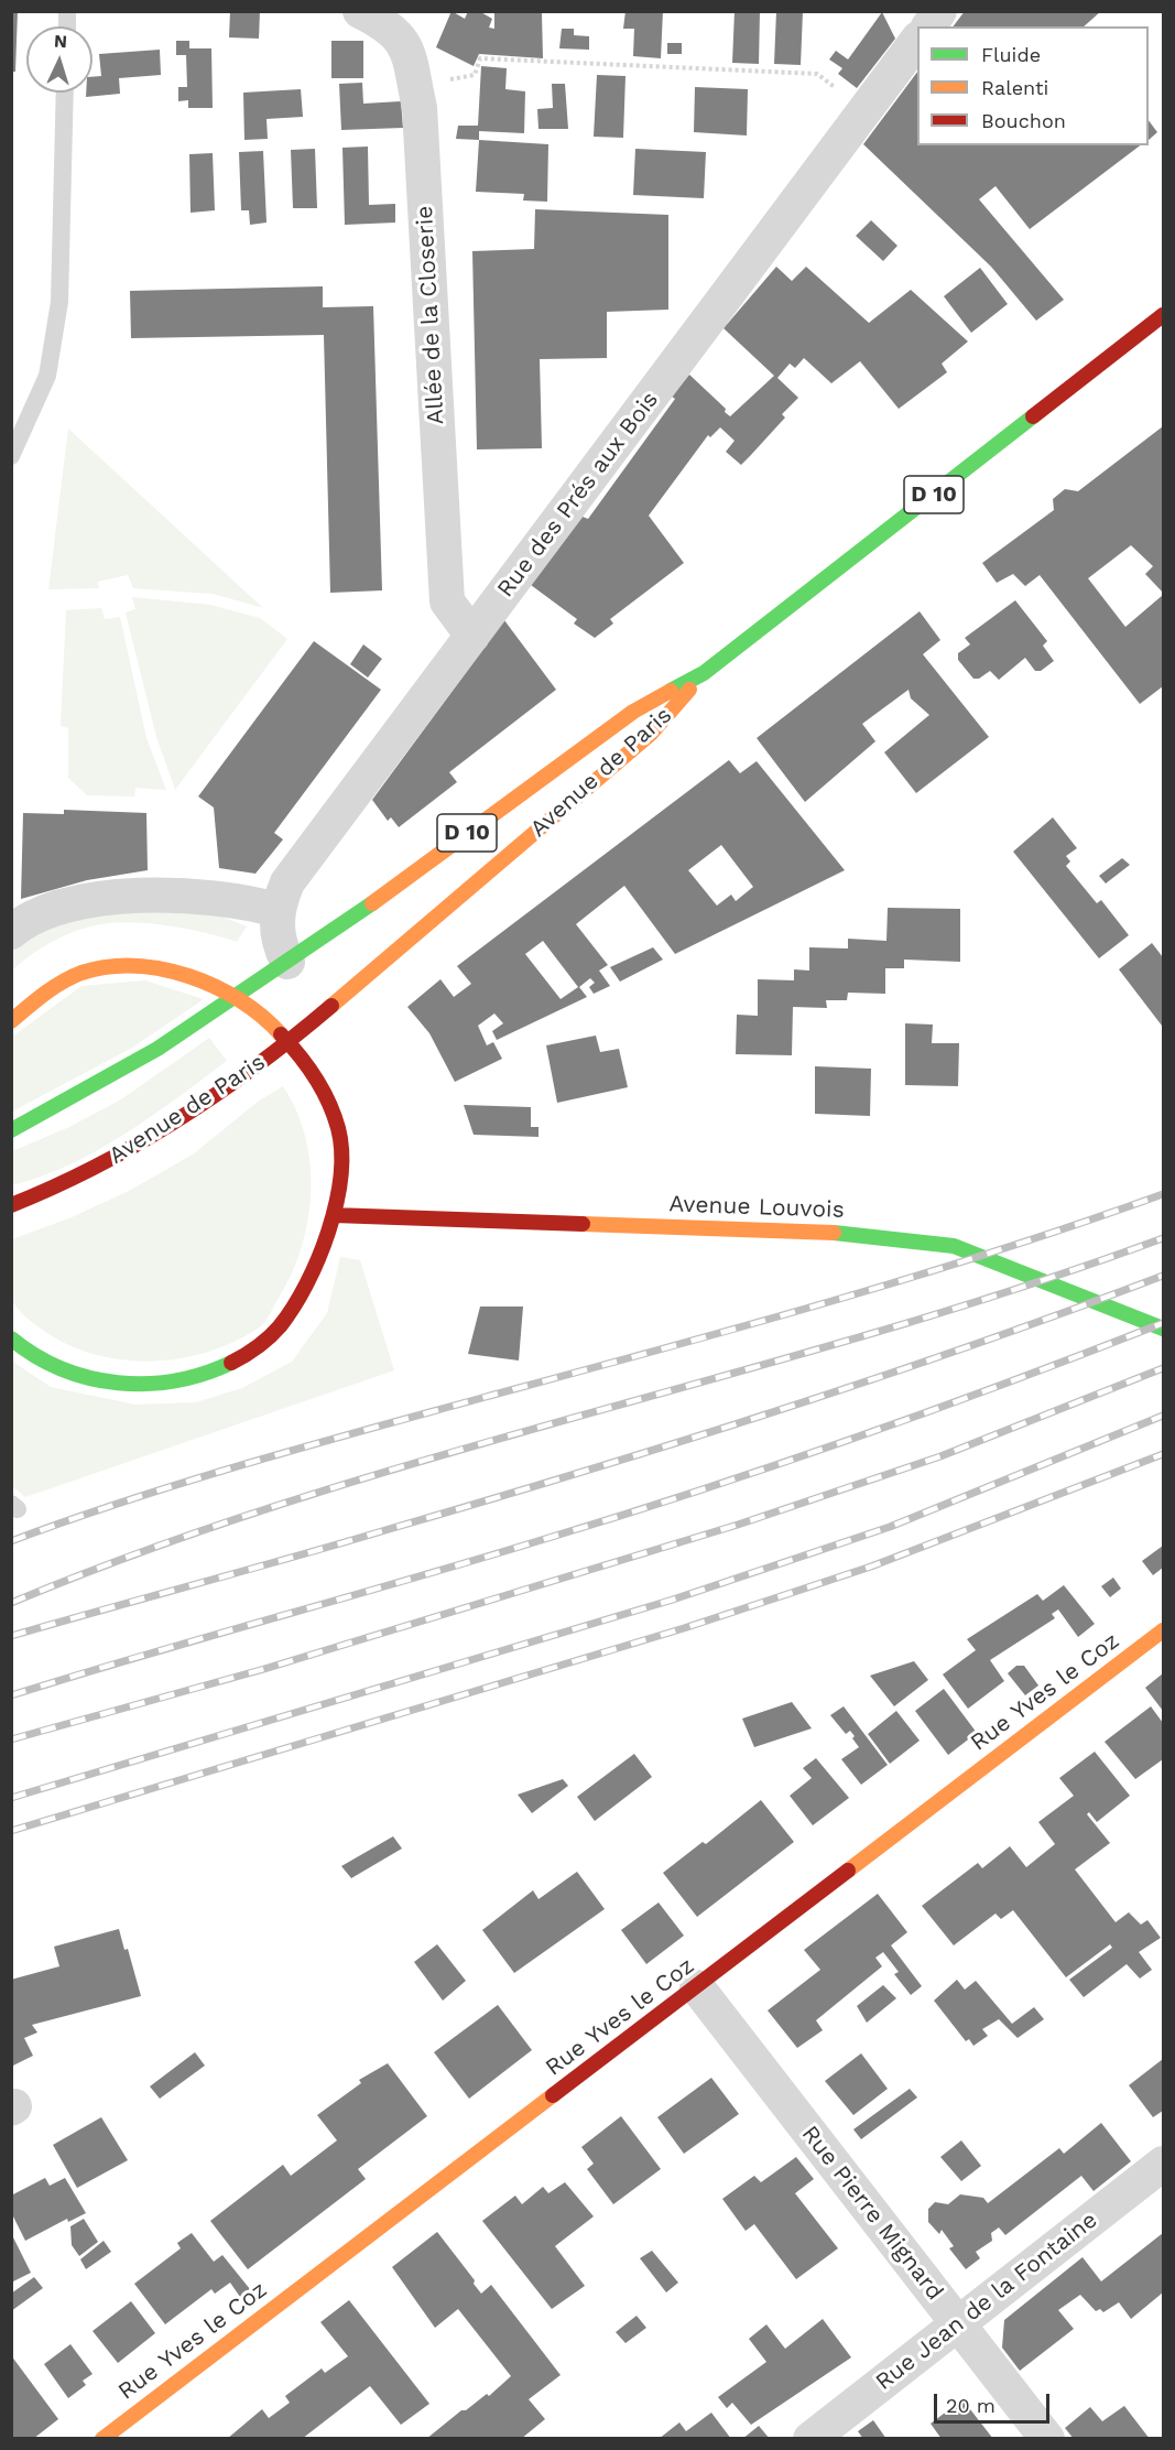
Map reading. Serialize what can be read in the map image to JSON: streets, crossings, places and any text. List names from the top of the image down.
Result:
{
  "streets": {
    "main road": [
      "D 10",
      "Avenue de Paris",
      "Avenue Louvois",
      "Rue Yves le Coz"
    ],
    "street": [
      "Allée de la Closerie",
      "Rue des Prés aux Bois",
      "Rue Pierre Mignard",
      "Rue Jean de la Fontaine"
    ]
  },
  "crossings": [
    ["Allée de la Closerie", "Rue des Prés aux Bois"],
    ["D 10", "Avenue de Paris"],
    ["Rue Yves le Coz", "Rue Pierre Mignard"],
    ["Rue Pierre Mignard", "Rue Jean de la Fontaine"]
  ],
  "legend": ["Fluide", "Ralenti", "Bouchon"],
  "scale_bar": "20 m",
  "north": "top"
}
